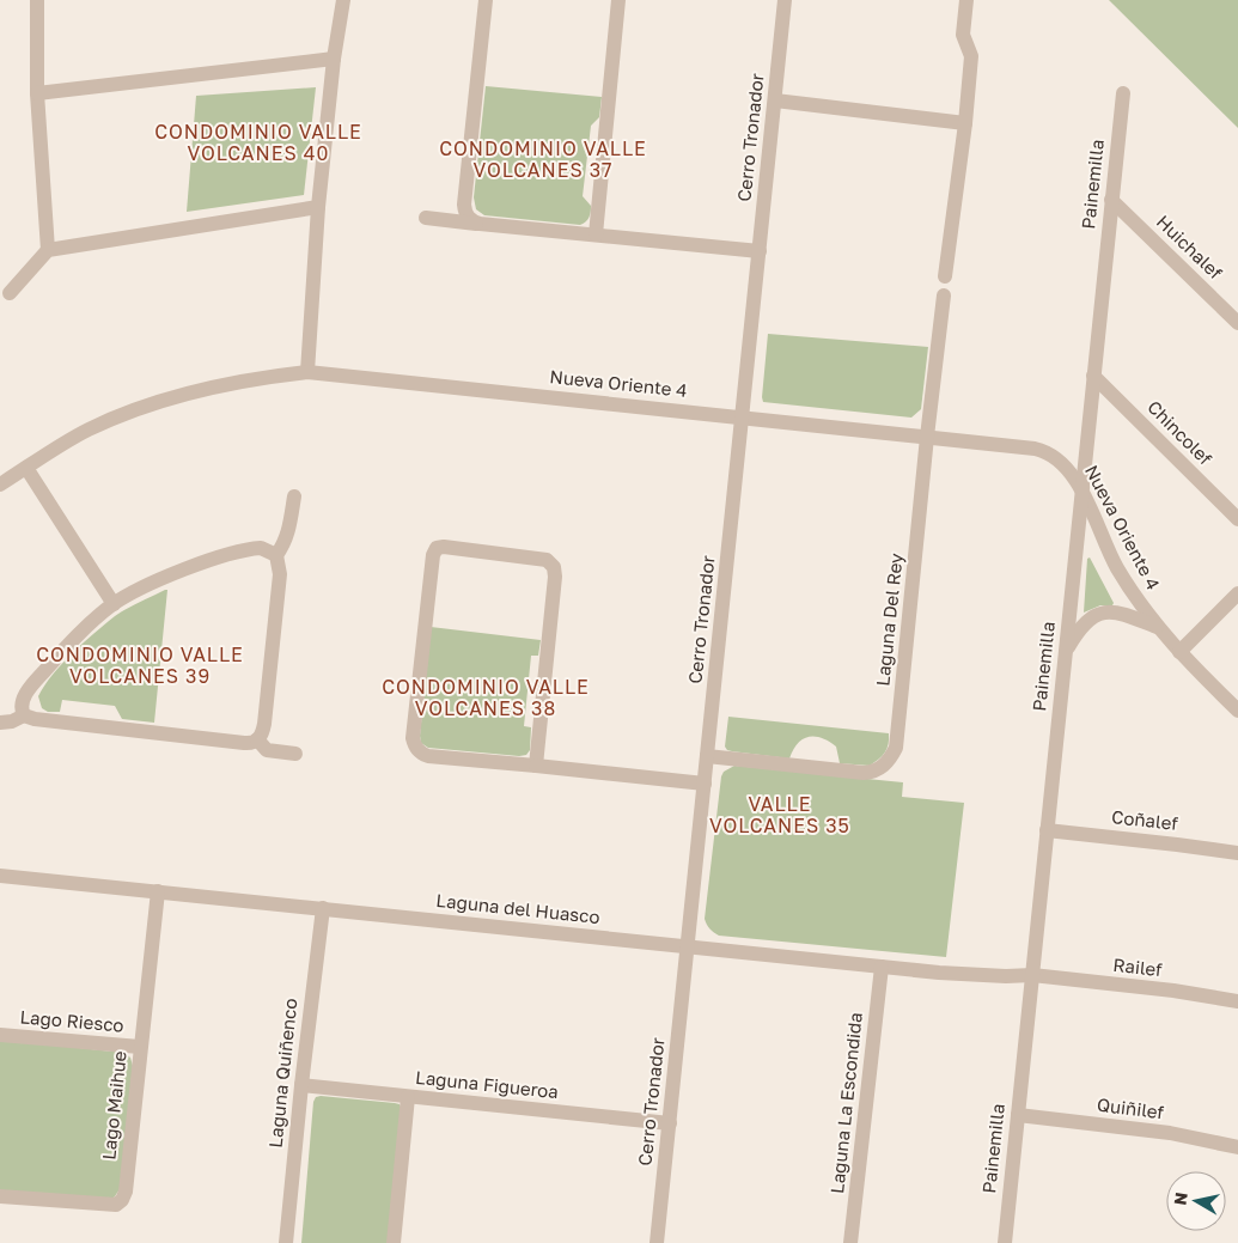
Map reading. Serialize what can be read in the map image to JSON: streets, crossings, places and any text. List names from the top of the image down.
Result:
{
  "streets": {
    "street": [
      "Cerro Tronador",
      "Painemilla",
      "Huichalef",
      "Nueva Oriente 4",
      "Chincolef",
      "Laguna Del Rey",
      "Coñalef",
      "Laguna del Huasco",
      "Railef",
      "Lago Riesco",
      "Laguna Quiñenco",
      "Laguna Figueroa",
      "Laguna La Escondida",
      "Lago Maihue",
      "Quiñilef"
    ]
  },
  "crossings": [
    ["Cerro Tronador", "Nueva Oriente 4"],
    ["Cerro Tronador", "Laguna Del Rey"],
    ["Cerro Tronador", "Laguna del Huasco"],
    ["Cerro Tronador", "Laguna Figueroa"],
    ["Painemilla", "Huichalef"],
    ["Painemilla", "Nueva Oriente 4"],
    ["Painemilla", "Chincolef"],
    ["Painemilla", "Coñalef"],
    ["Painemilla", "Laguna del Huasco"],
    ["Painemilla", "Railef"],
    ["Painemilla", "Quiñilef"],
    ["Nueva Oriente 4", "Laguna Del Rey"],
    ["Laguna del Huasco", "Railef"],
    ["Laguna del Huasco", "Laguna Quiñenco"],
    ["Laguna del Huasco", "Laguna La Escondida"],
    ["Laguna del Huasco", "Lago Maihue"],
    ["Lago Riesco", "Lago Maihue"],
    ["Laguna Quiñenco", "Laguna Figueroa"]
  ],
  "districts": [
    "CONDOMINIO VALLE VOLCANES 40",
    "CONDOMINIO VALLE VOLCANES 37",
    "CONDOMINIO VALLE VOLCANES 39",
    "CONDOMINIO VALLE VOLCANES 38",
    "VALLE VOLCANES 35"
  ],
  "north": "left"
}
